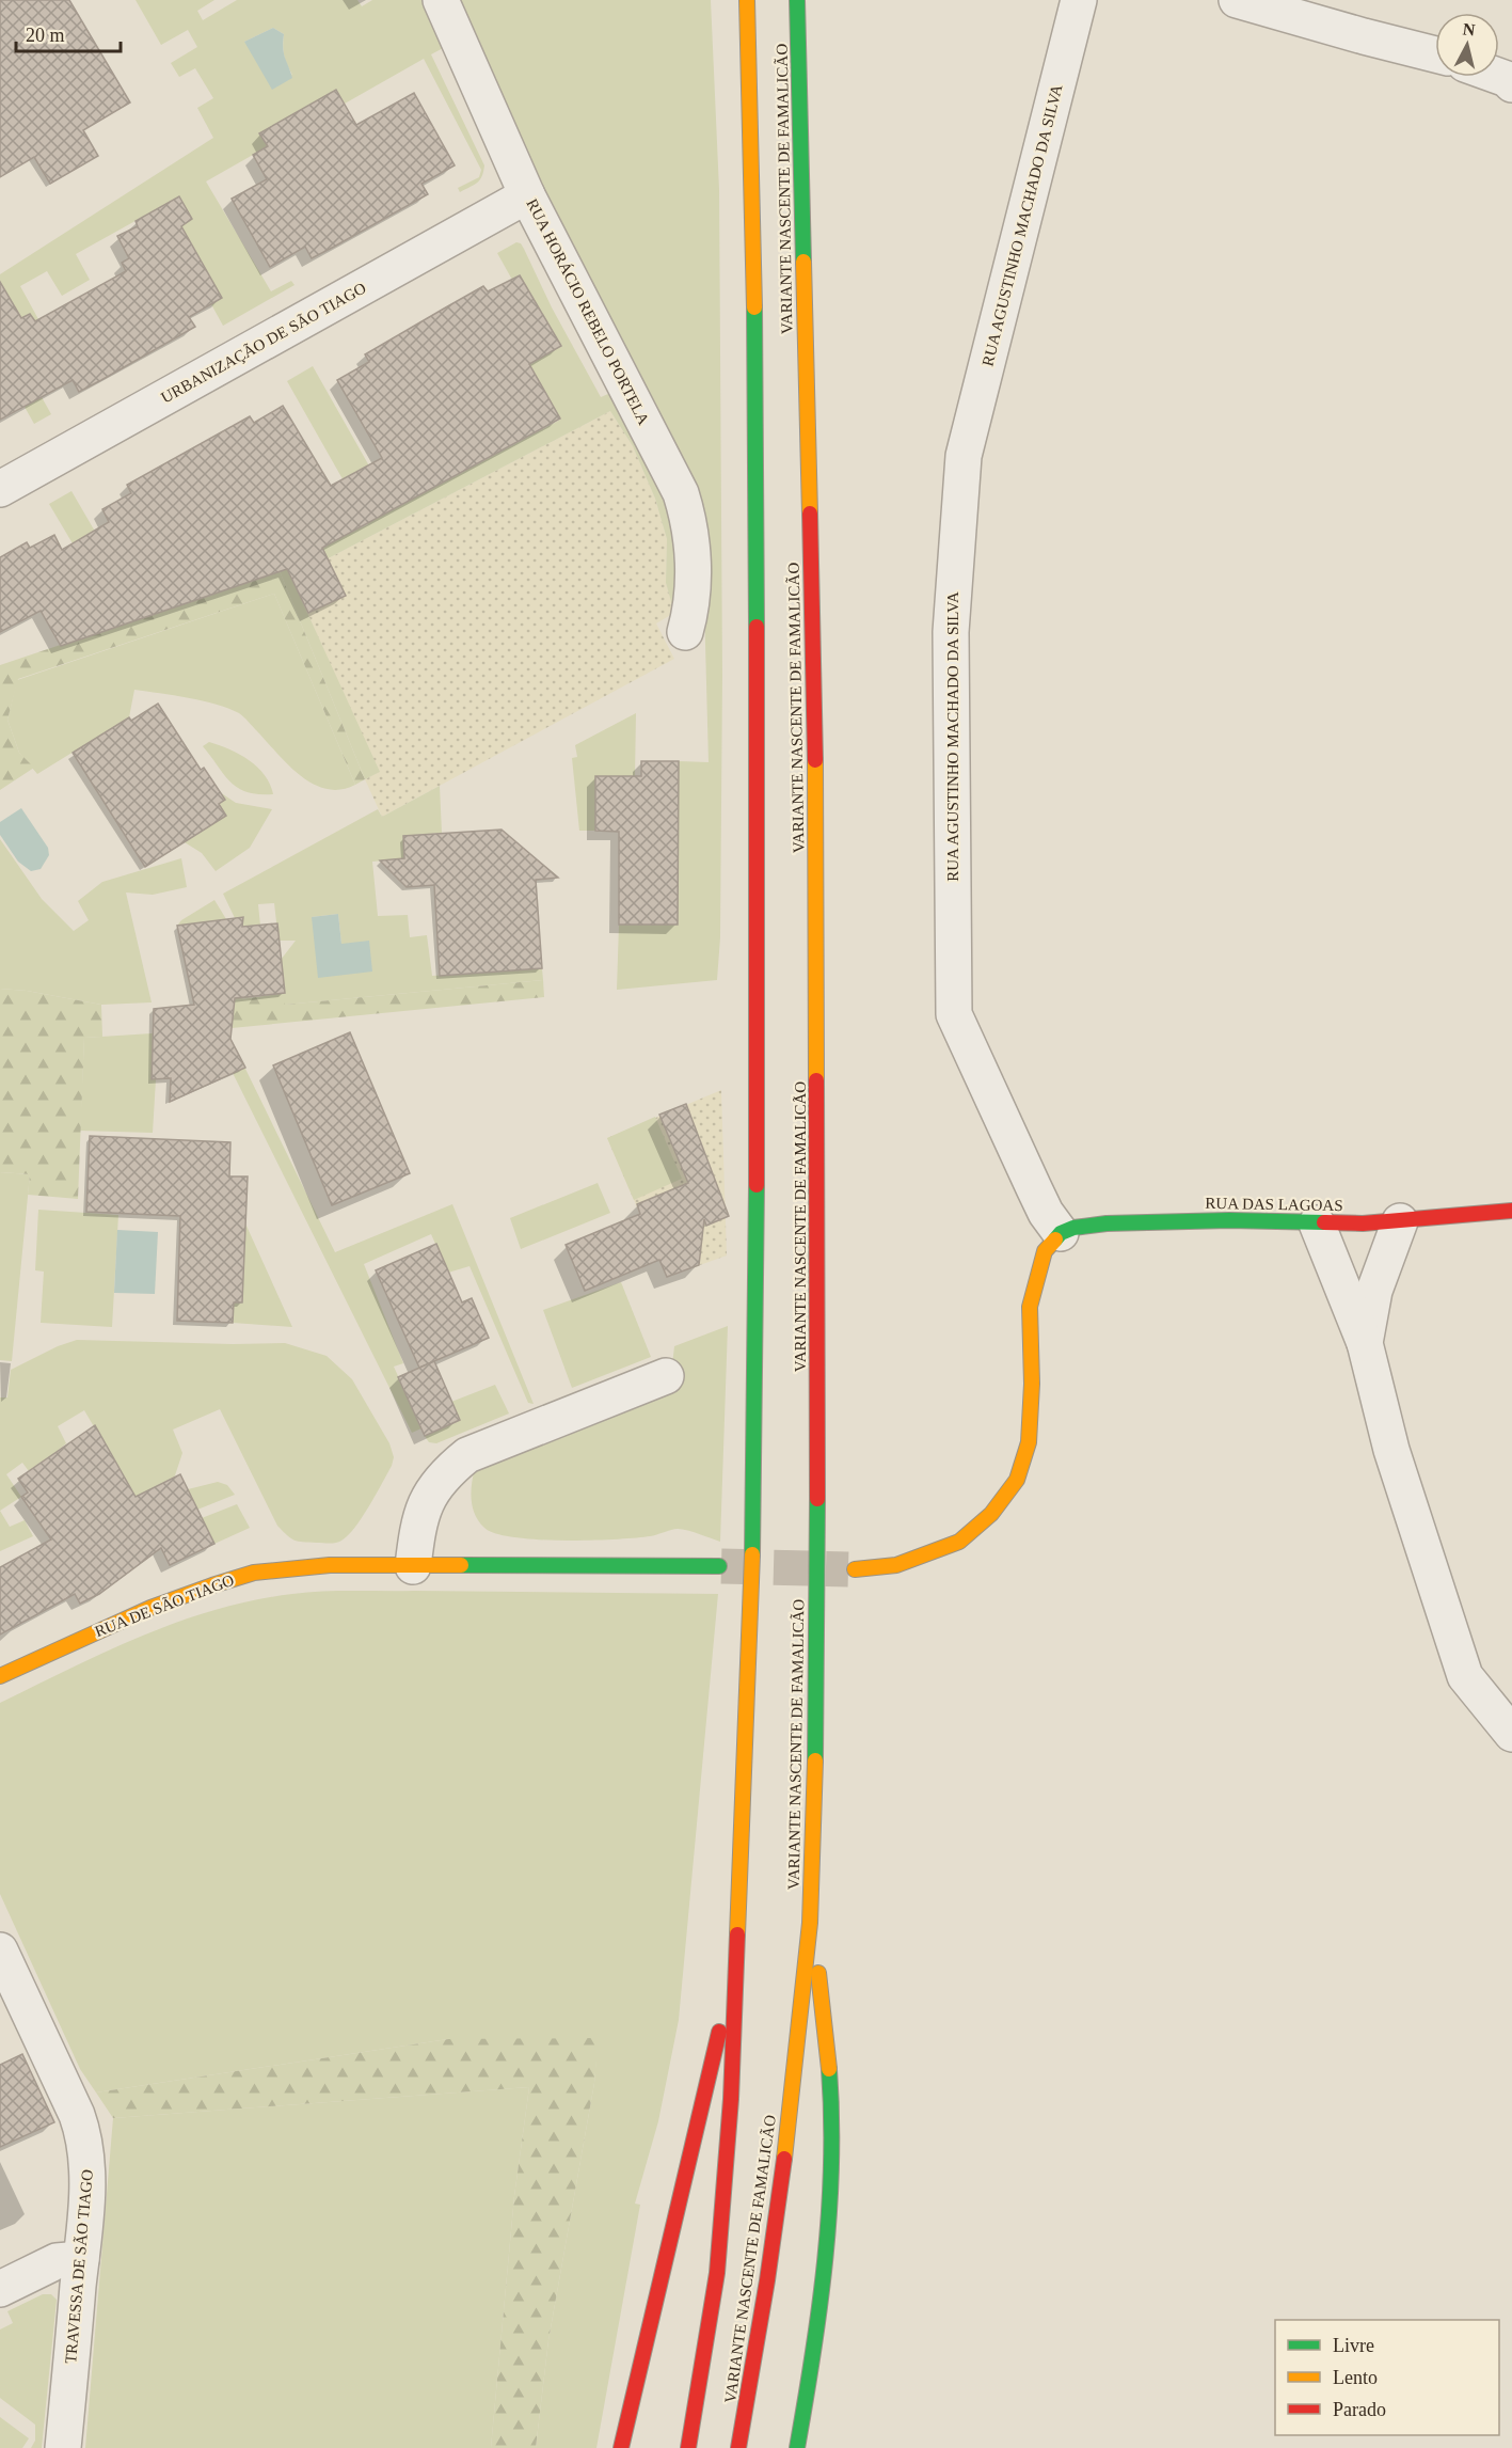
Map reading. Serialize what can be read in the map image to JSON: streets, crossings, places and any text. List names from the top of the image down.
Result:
{
  "streets": {
    "main road": ["VARIANTE NASCENTE DE FAMALICÃO", "RUA DAS LAGOAS", "RUA DE SÃO TIAGO"],
    "street": [
      "RUA AGUSTINHO MACHADO DA SILVA",
      "RUA HORÁCIO REBELO PORTELA",
      "URBANIZAÇÃO DE SÃO TIAGO",
      "TRAVESSA DE SÃO TIAGO"
    ]
  },
  "crossings": [
    ["RUA AGUSTINHO MACHADO DA SILVA", "RUA DAS LAGOAS"],
    ["RUA HORÁCIO REBELO PORTELA", "URBANIZAÇÃO DE SÃO TIAGO"]
  ],
  "legend": ["Livre", "Lento", "Parado"],
  "scale_bar": "20 m",
  "north": "top"
}
